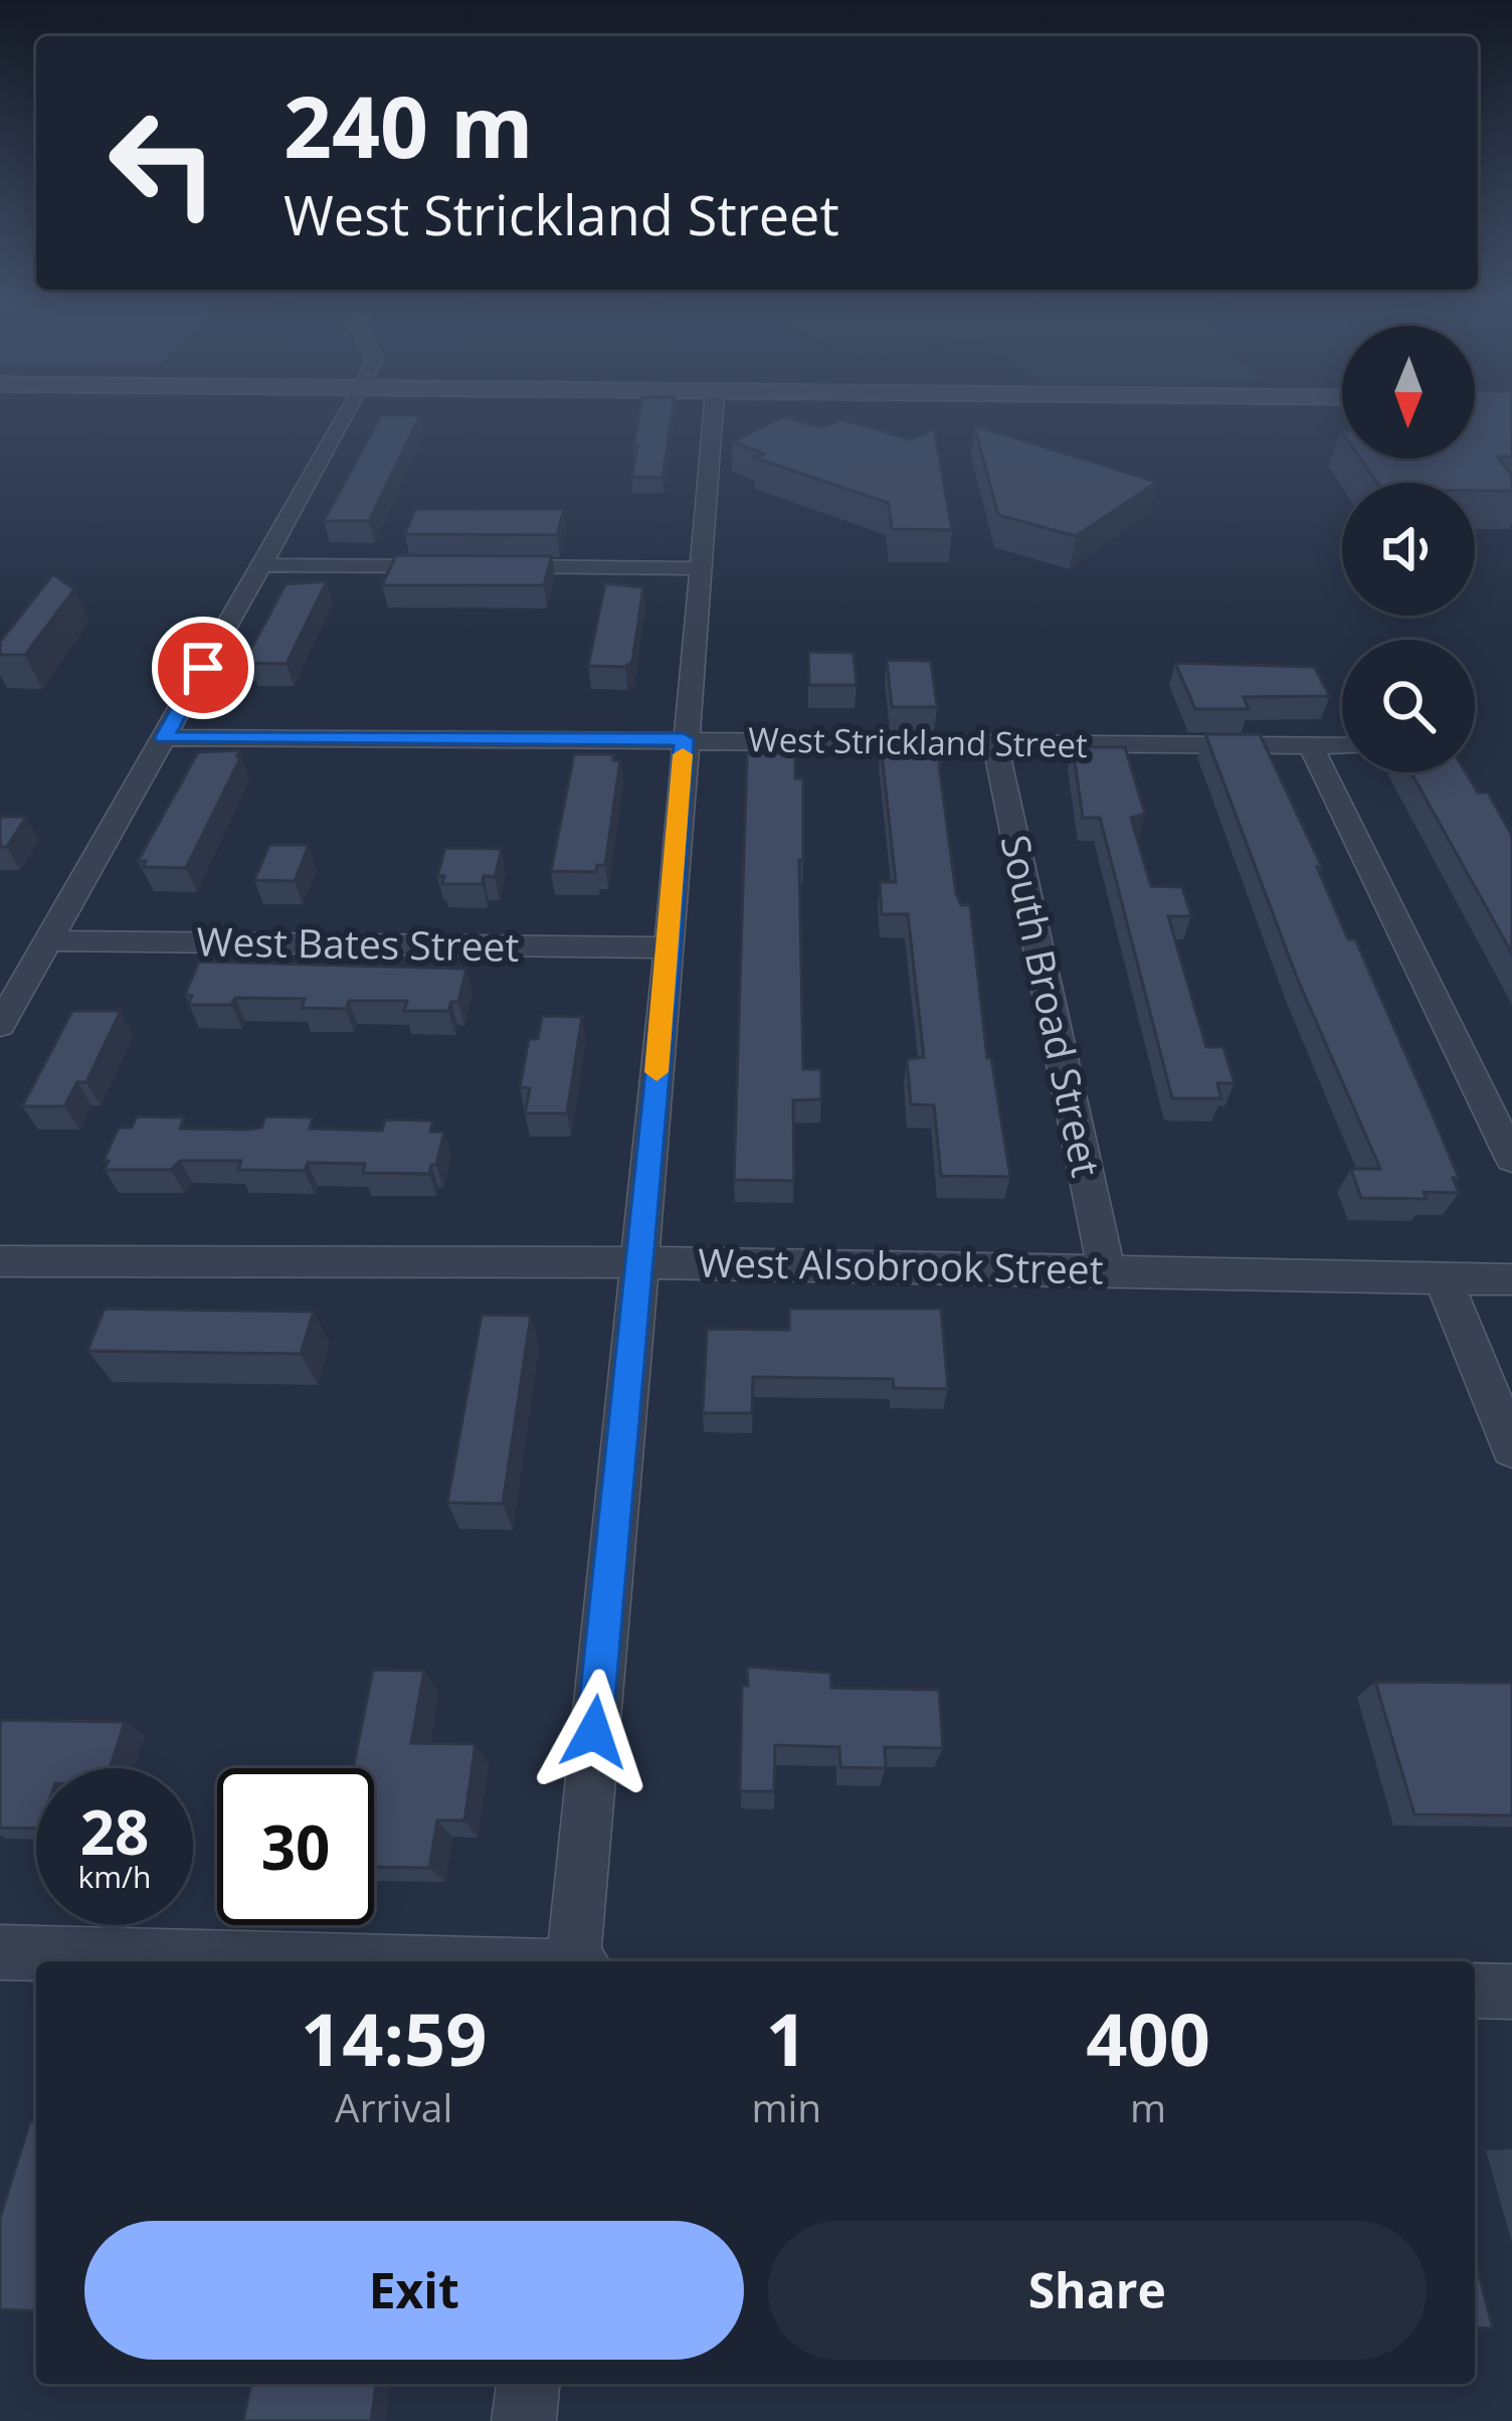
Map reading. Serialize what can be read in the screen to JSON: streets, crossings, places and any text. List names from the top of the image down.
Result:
{
  "streets": {
    "street": [
      "West Strickland Street",
      "West Bates Street",
      "South Broad Street",
      "West Alsobrook Street"
    ]
  },
  "crossings": [
    ["West Strickland Street", "South Broad Street"],
    ["South Broad Street", "West Alsobrook Street"]
  ],
  "north": "bottom",
  "page": {
    "turn": ["240 m", "West Strickland Street"],
    "speed": "28 km/h",
    "limit": "30",
    "eta": [
      "14:59",
      "Arrival",
      "1",
      "min",
      "400",
      "m"
    ],
    "buttons": ["Exit", "Share"]
  }
}
